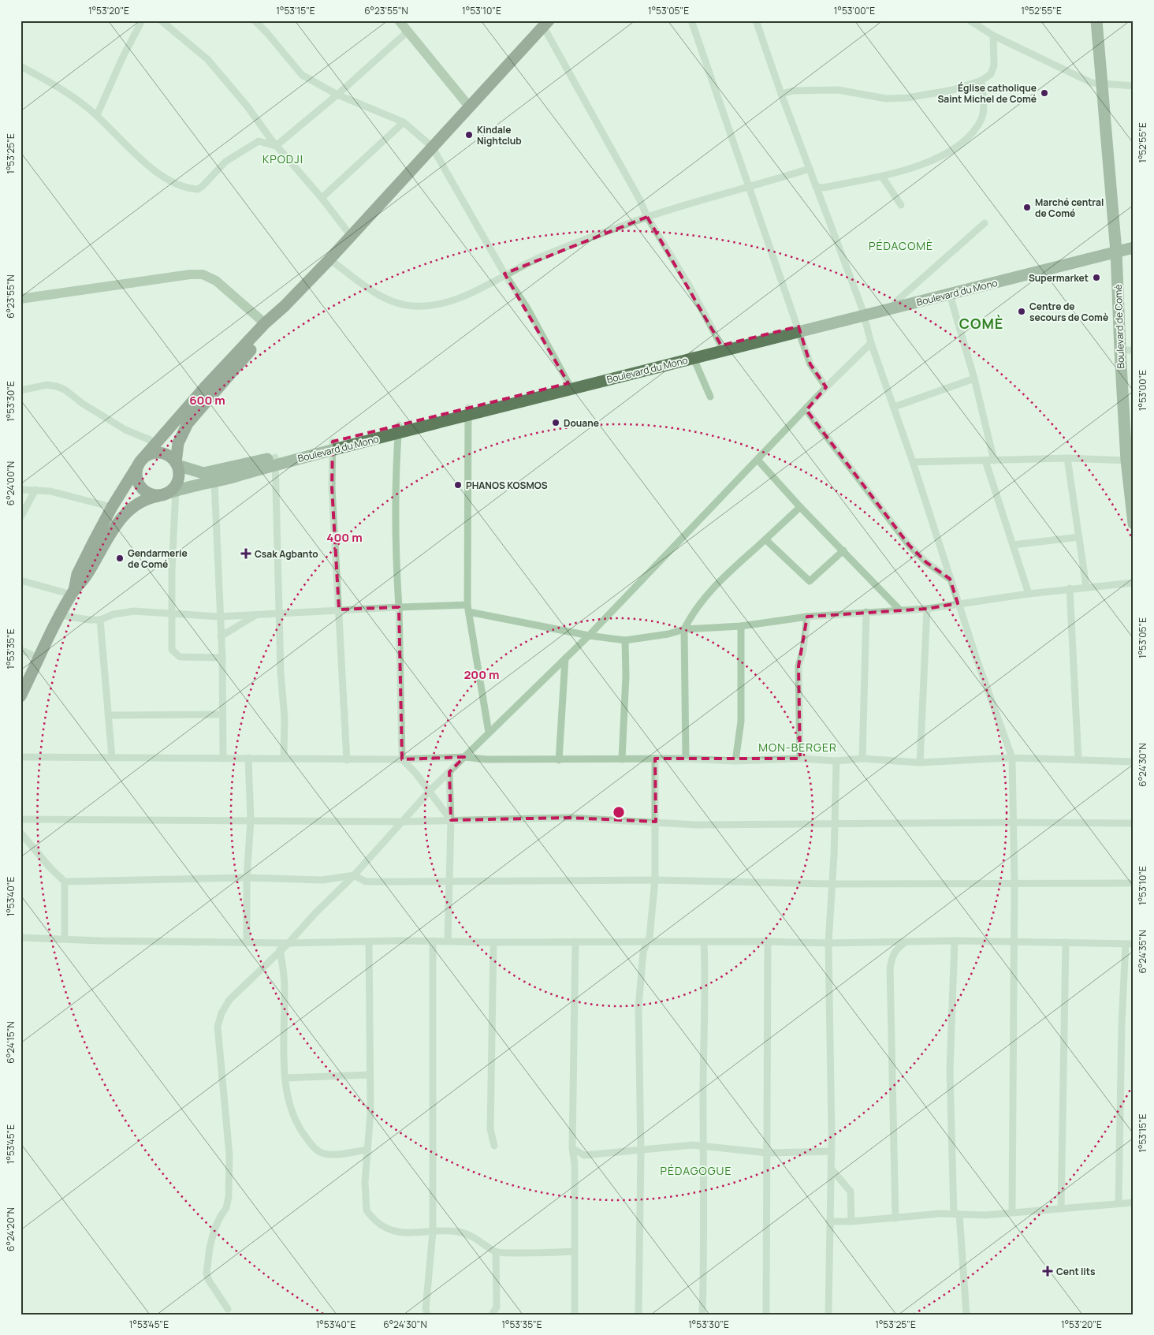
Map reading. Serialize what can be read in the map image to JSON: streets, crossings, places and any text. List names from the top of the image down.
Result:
{
  "streets": {
    "main road": ["Boulevard du Mono", "Boulevard de Comè"]
  },
  "crossings": [
    ["Boulevard du Mono", "Boulevard de Comè"]
  ],
  "districts": [
    "KPODJI",
    "PÉDACOMÈ",
    "COMÈ",
    "MON-BERGER",
    "PÉDAGOGUE"
  ],
  "places": {
    "other": [
      "Église catholique Saint Michel de Comé",
      "Kindale Nightclub",
      "Marché central de Comé",
      "Supermarket",
      "Centre de secours de Comè",
      "Douane",
      "PHANOS KOSMOS",
      "Gendarmerie de Comé"
    ],
    "health": ["Csak Agbanto", "Cent lits"]
  },
  "coordinates": [
    "1°53'20\"E",
    "1°53'15\"E",
    "6°23'55\"N",
    "1°53'10\"E",
    "1°53'05\"E",
    "1°53'00\"E",
    "1°52'55\"E",
    "1°53'25\"E",
    "1°53'30\"E",
    "6°24'00\"N",
    "1°53'35\"E",
    "6°24'30\"N",
    "1°53'40\"E",
    "6°24'35\"N",
    "6°24'15\"N",
    "1°53'45\"E",
    "6°24'20\"N"
  ],
  "rings": ["600 m", "400 m", "200 m"]
}
